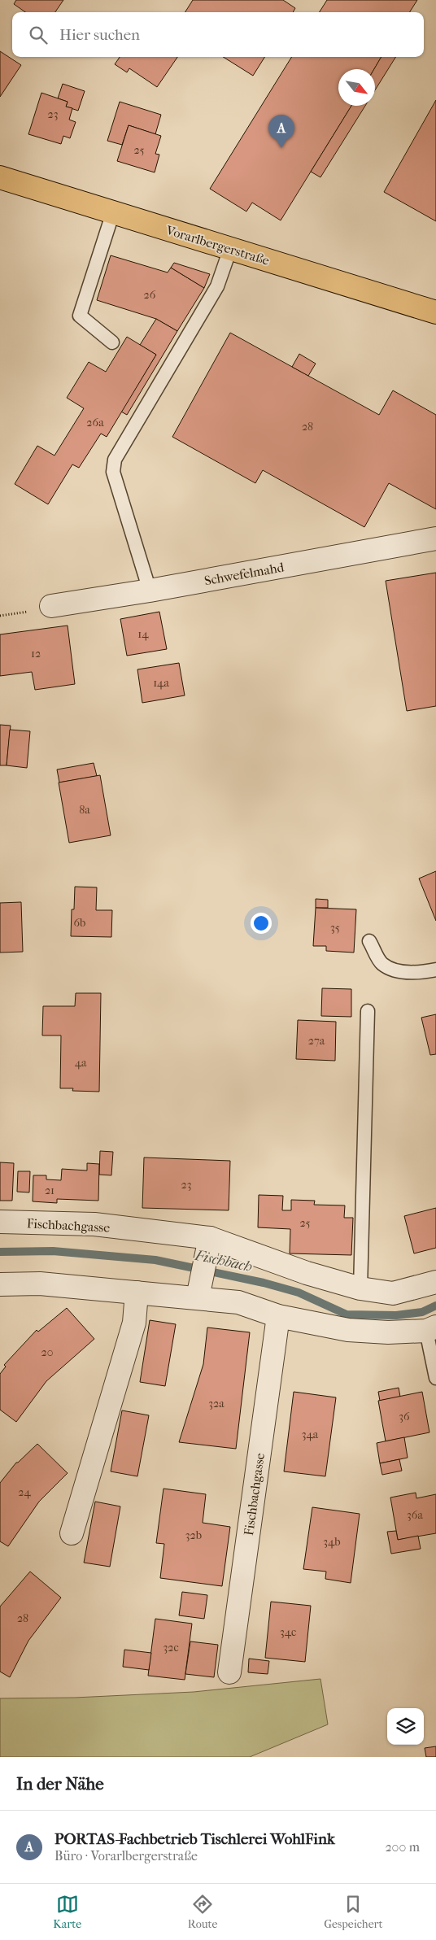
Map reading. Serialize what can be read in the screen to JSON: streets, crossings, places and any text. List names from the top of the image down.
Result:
{
  "streets": {
    "main road": ["Vorarlbergerstraße"],
    "street": ["Schwefelmahd", "Fischbachgasse"]
  },
  "water": ["Fischbach"],
  "house_numbers": [
    "23",
    "25",
    "26",
    "26a",
    "28",
    "14",
    "12",
    "14a",
    "8a",
    "6b",
    "35",
    "27a",
    "4a",
    "23",
    "21",
    "25",
    "20",
    "32a",
    "36",
    "34a",
    "24",
    "36a",
    "32b",
    "34b",
    "28",
    "34c",
    "32c"
  ],
  "north": "bottom right",
  "page": {
    "search": "Hier suchen",
    "pins": "A",
    "heading": "In der Nähe",
    "list": [
      {
        "mark": "A",
        "name": "PORTAS-Fachbetrieb Tischlerei WohlFink",
        "note": "Büro · Vorarlbergerstraße",
        "value": "200 m"
      }
    ],
    "nav": ["Karte", "Route", "Gespeichert"]
  }
}
